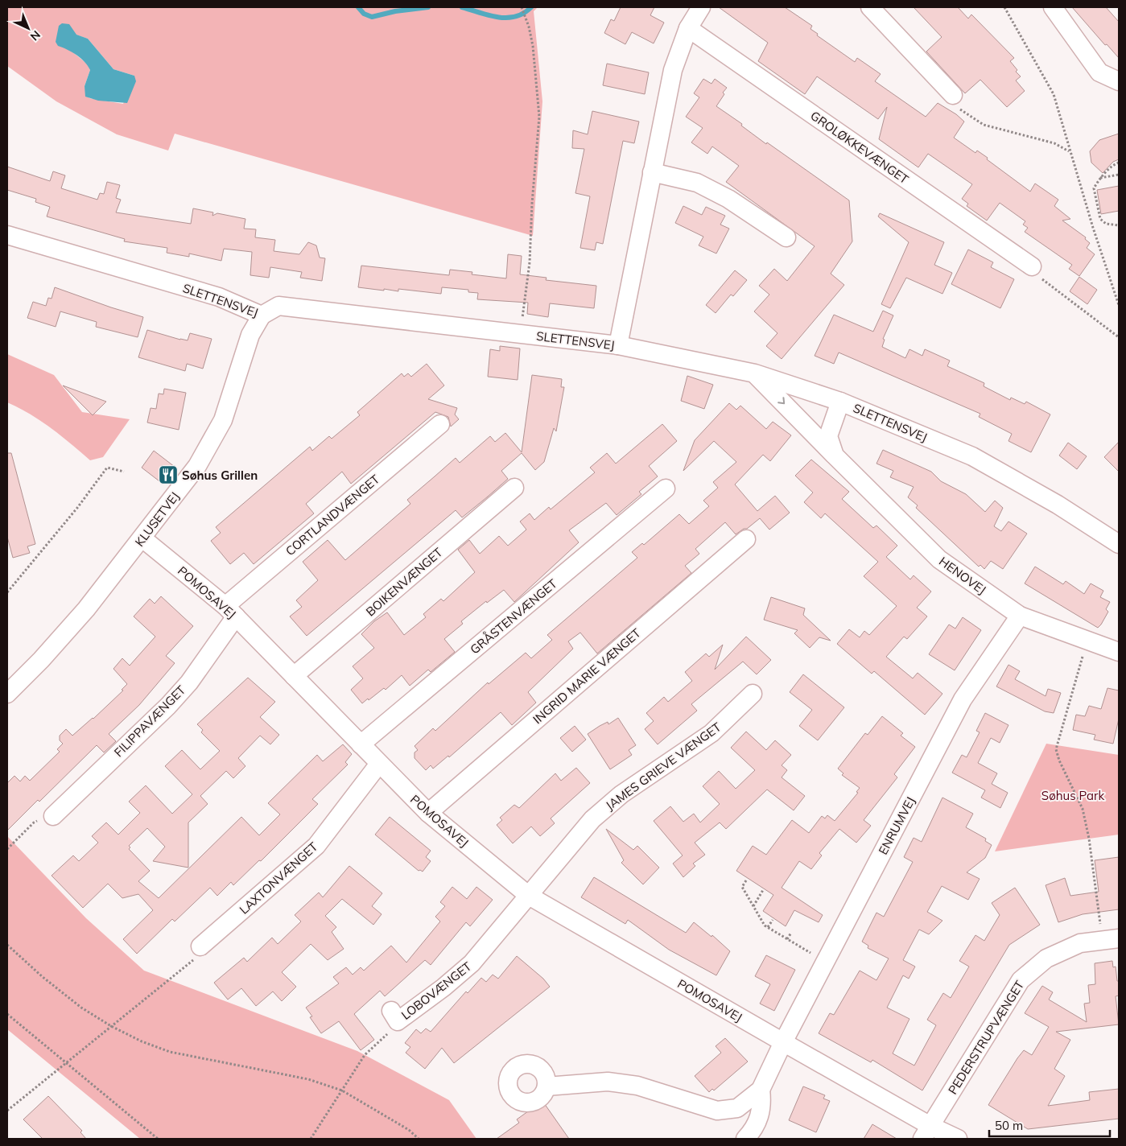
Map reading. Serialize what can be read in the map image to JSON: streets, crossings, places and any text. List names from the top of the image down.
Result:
{
  "streets": {
    "street": [
      "GROLØKKEVÆNGET",
      "SLETTENSVEJ",
      "CORTLANDVÆNGET",
      "KLUSETVEJ",
      "HENOVEJ",
      "BOIKENVÆNGET",
      "POMOSAVEJ",
      "GRÅSTENVÆNGET",
      "INGRID MARIE VÆNGET",
      "FILIPPAVÆNGET",
      "JAMES GRIEVE VÆNGET",
      "ENRUMVEJ",
      "LAXTONVÆNGET",
      "LOBOVÆNGET",
      "PEDERSTRUPVÆNGET"
    ]
  },
  "crossings": [
    ["SLETTENSVEJ", "KLUSETVEJ"],
    ["SLETTENSVEJ", "HENOVEJ"],
    ["CORTLANDVÆNGET", "POMOSAVEJ"],
    ["CORTLANDVÆNGET", "FILIPPAVÆNGET"],
    ["KLUSETVEJ", "POMOSAVEJ"],
    ["HENOVEJ", "ENRUMVEJ"],
    ["BOIKENVÆNGET", "POMOSAVEJ"],
    ["POMOSAVEJ", "GRÅSTENVÆNGET"],
    ["POMOSAVEJ", "INGRID MARIE VÆNGET"],
    ["POMOSAVEJ", "FILIPPAVÆNGET"],
    ["POMOSAVEJ", "JAMES GRIEVE VÆNGET"],
    ["POMOSAVEJ", "ENRUMVEJ"],
    ["POMOSAVEJ", "LAXTONVÆNGET"],
    ["POMOSAVEJ", "LOBOVÆNGET"],
    ["POMOSAVEJ", "PEDERSTRUPVÆNGET"],
    ["JAMES GRIEVE VÆNGET", "LOBOVÆNGET"]
  ],
  "parks": ["Søhus Park"],
  "places": {
    "restaurant": ["Søhus Grillen"]
  },
  "scale_bar": "50 m",
  "north": "bottom right"
}
